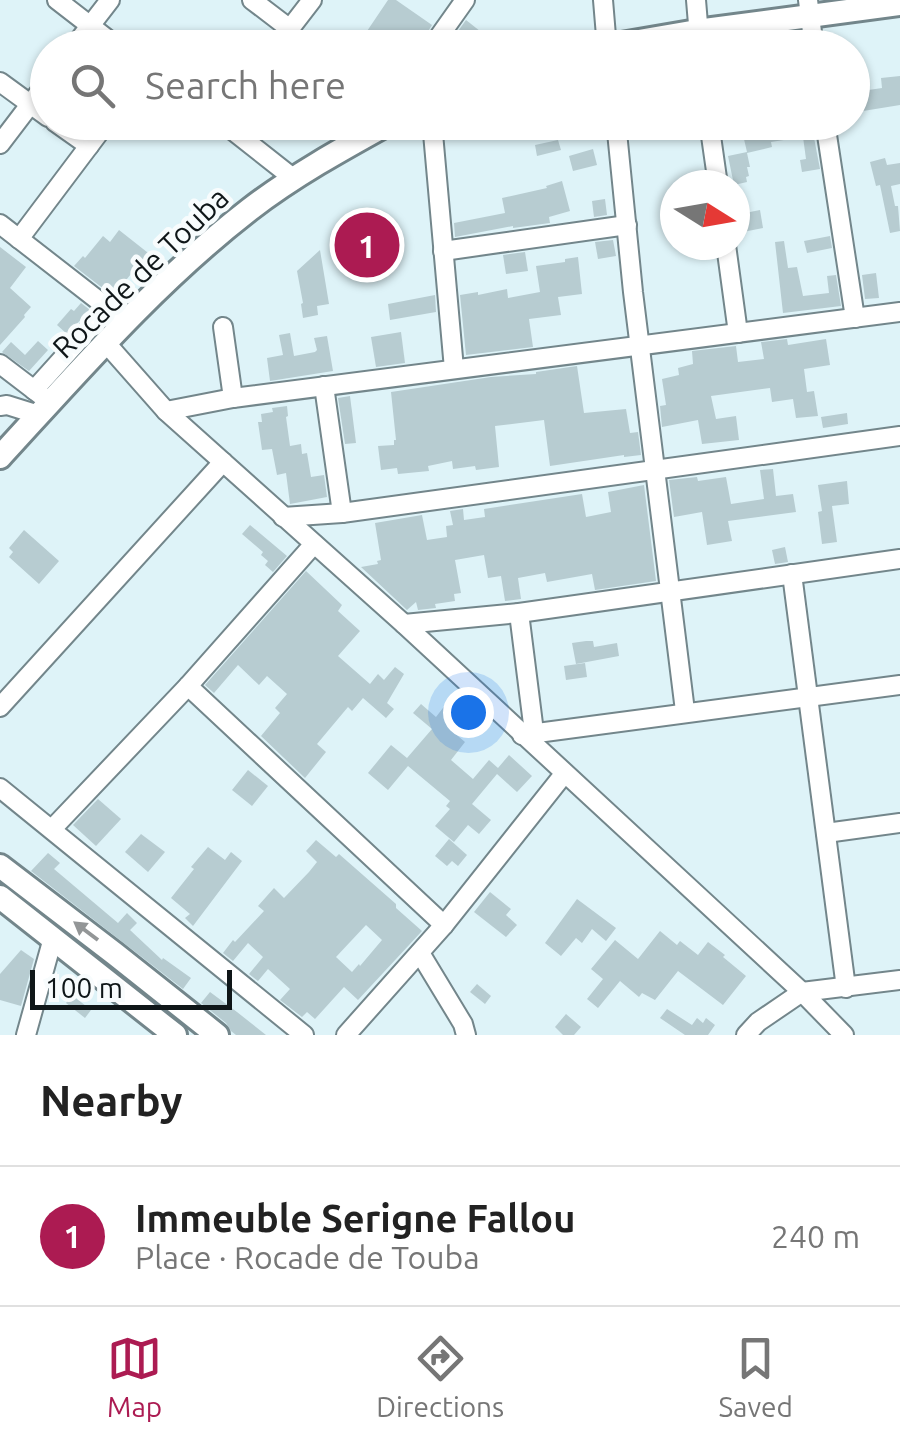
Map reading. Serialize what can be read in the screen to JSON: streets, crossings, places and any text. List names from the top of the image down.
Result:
{
  "streets": {
    "main road": ["Rocade de Touba"]
  },
  "scale_bar": "100 m",
  "north": "right",
  "page": {
    "search": "Search here",
    "pins": "1",
    "scale": "100 m",
    "heading": "Nearby",
    "list": [
      {
        "mark": "1",
        "name": "Immeuble Serigne Fallou",
        "note": "Place · Rocade de Touba",
        "value": "240 m"
      }
    ],
    "nav": ["Map", "Directions", "Saved"]
  }
}
